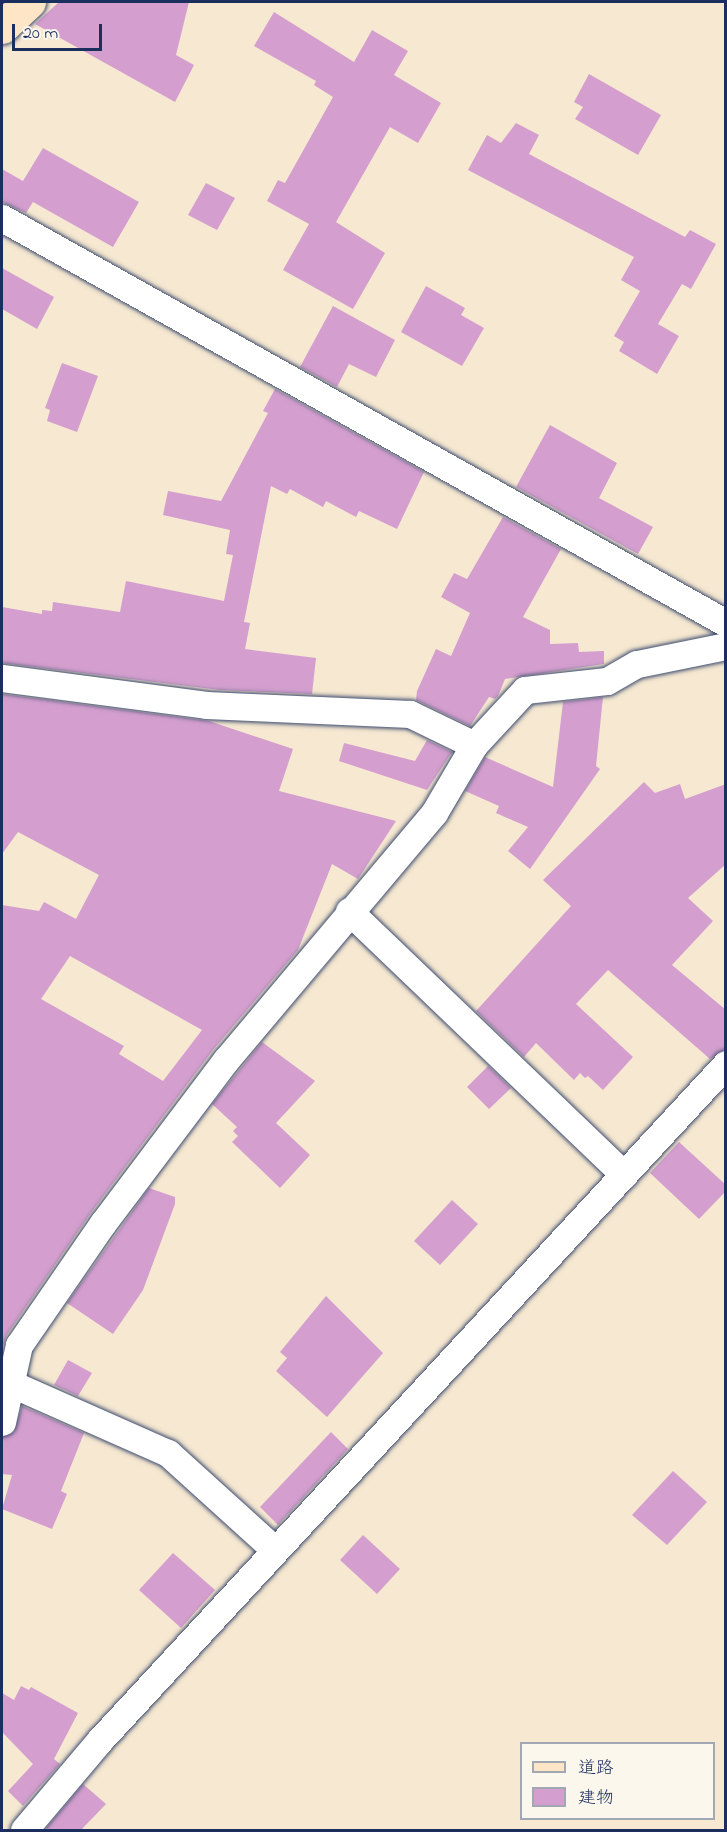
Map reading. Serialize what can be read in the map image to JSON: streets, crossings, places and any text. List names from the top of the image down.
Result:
{
  "legend": ["道路", "建物"],
  "scale_bar": "20 m"
}
